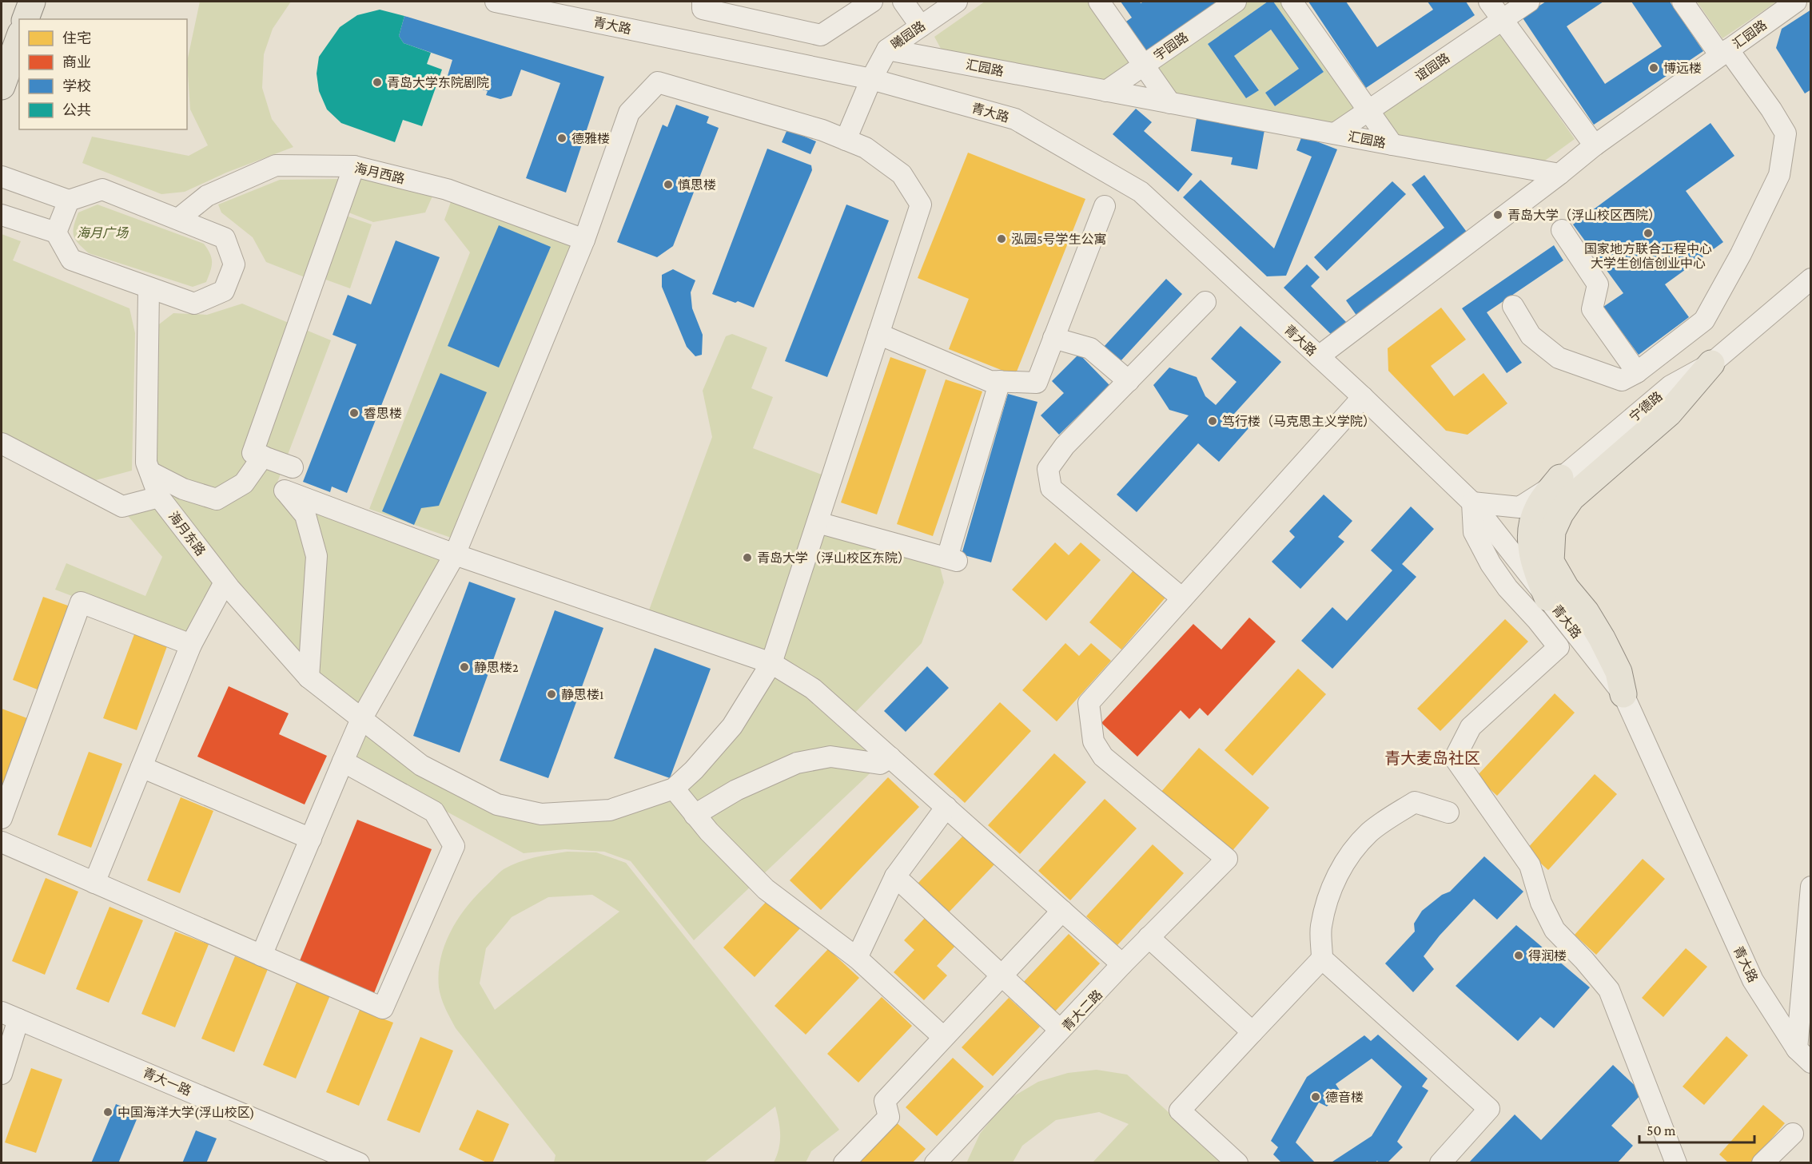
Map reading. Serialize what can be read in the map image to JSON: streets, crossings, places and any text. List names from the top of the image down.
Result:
{
  "streets": {
    "street": [
      "青大路",
      "汇园路",
      "曦园路",
      "宇园路",
      "谊园路",
      "海月西路",
      "宁德路",
      "海月东路",
      "青大二路",
      "青大一路"
    ]
  },
  "crossings": [
    ["青大路", "曦园路"],
    ["青大路", "宁德路"],
    ["汇园路", "曦园路"],
    ["汇园路", "宇园路"],
    ["汇园路", "谊园路"]
  ],
  "districts": ["青大麦岛社区"],
  "parks": ["海月广场"],
  "places": [
    "博远楼",
    "青岛大学东院剧院",
    "德雅楼",
    "慎思楼",
    "青岛大学（浮山校区西院）",
    "国家地方联合工程中心 大学生创信创业中心",
    "泓园5号学生公寓",
    "睿思楼",
    "笃行楼（马克思主义学院）",
    "青岛大学（浮山校区东院）",
    "静思楼2",
    "静思楼1",
    "得润楼",
    "德音楼",
    "中国海洋大学(浮山校区)"
  ],
  "legend": [
    "住宅",
    "商业",
    "学校",
    "公共"
  ],
  "scale_bar": "50 m"
}
